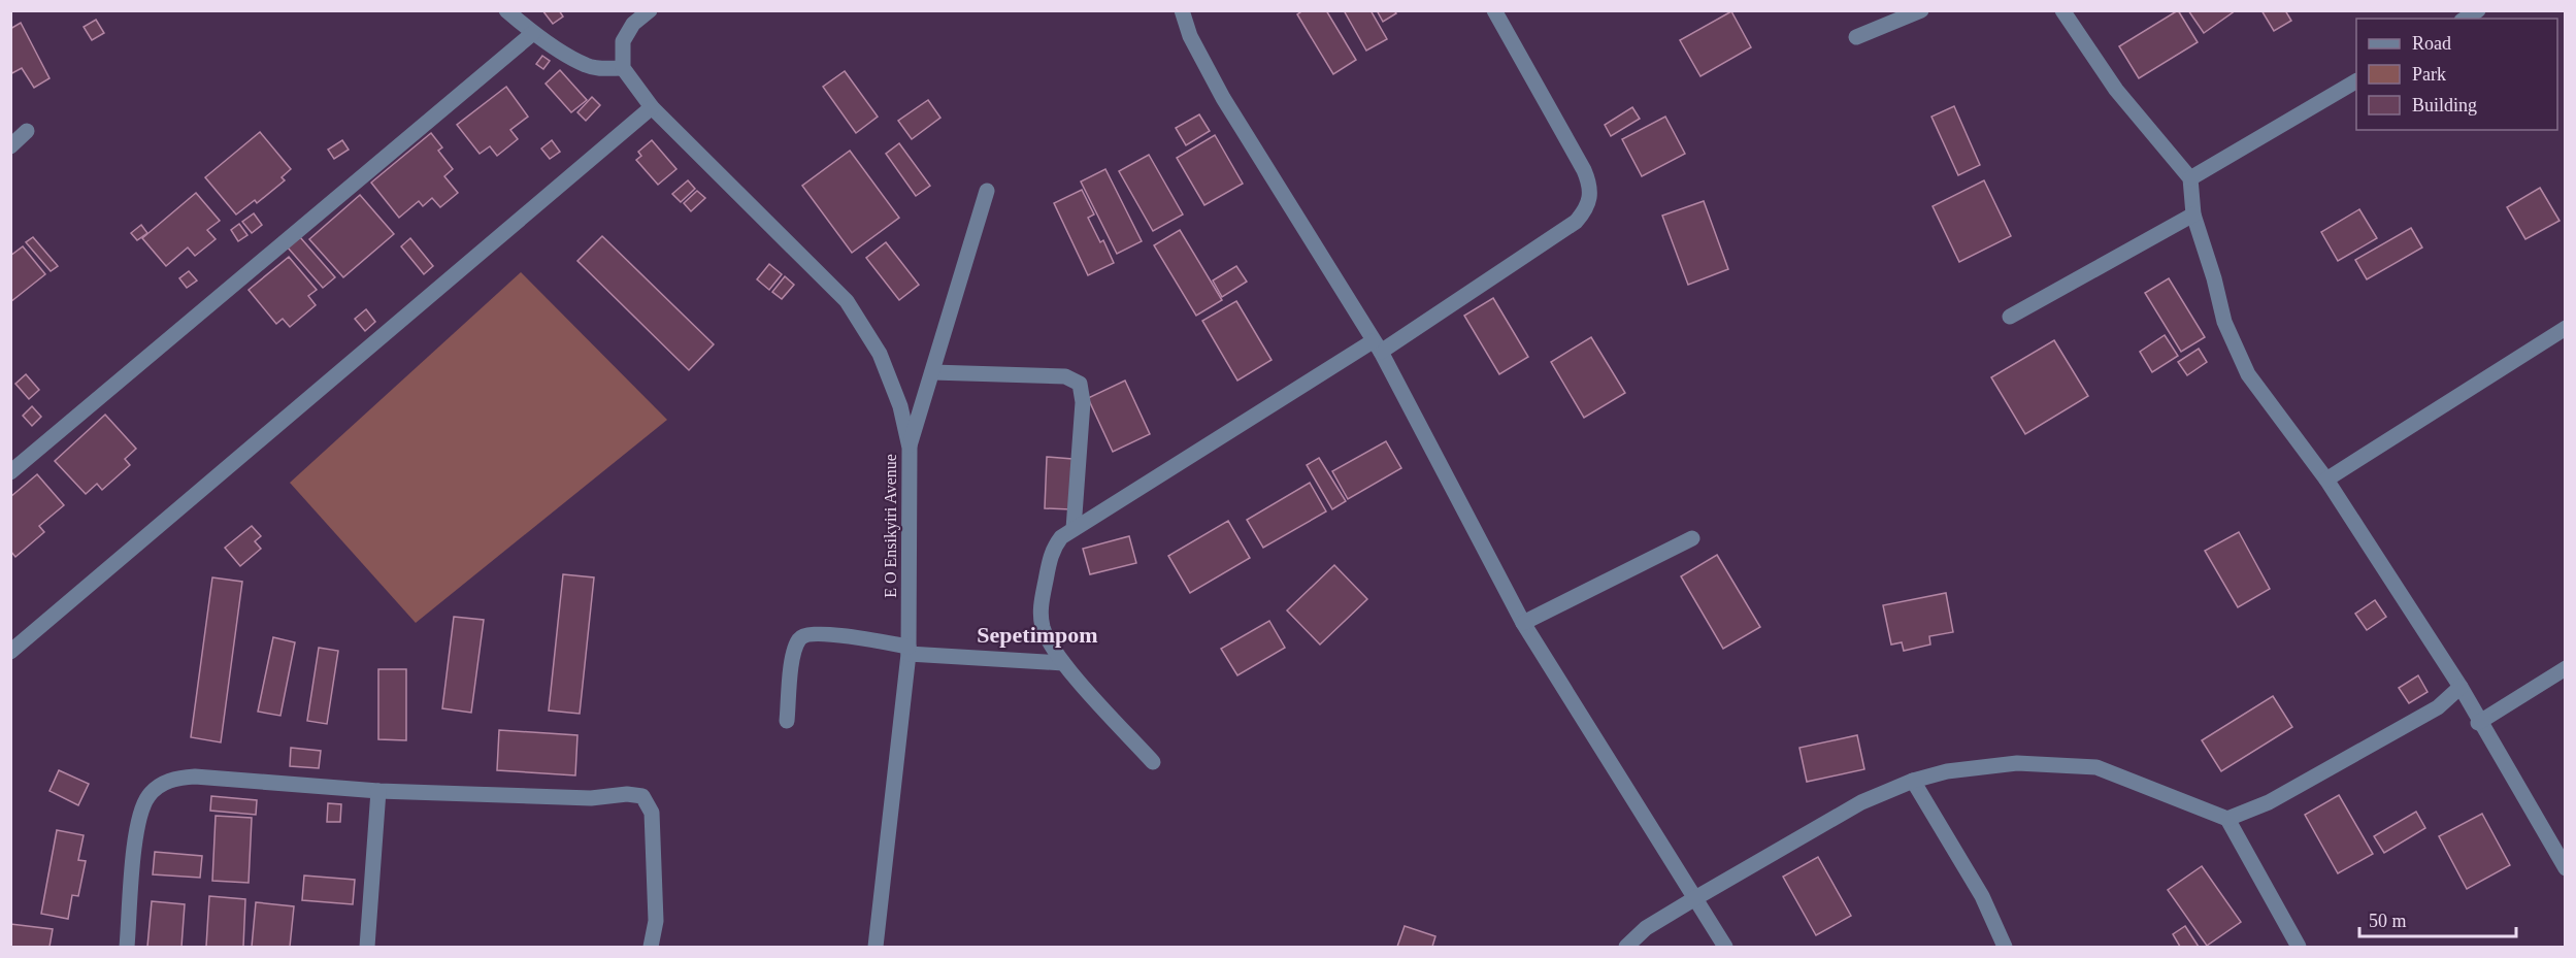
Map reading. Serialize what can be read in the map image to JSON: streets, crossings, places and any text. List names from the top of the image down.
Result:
{
  "streets": {
    "street": ["E O Ensikyiri Avenue"]
  },
  "districts": ["Sepetimpom"],
  "legend": ["Road", "Park", "Building"],
  "scale_bar": "50 m"
}
